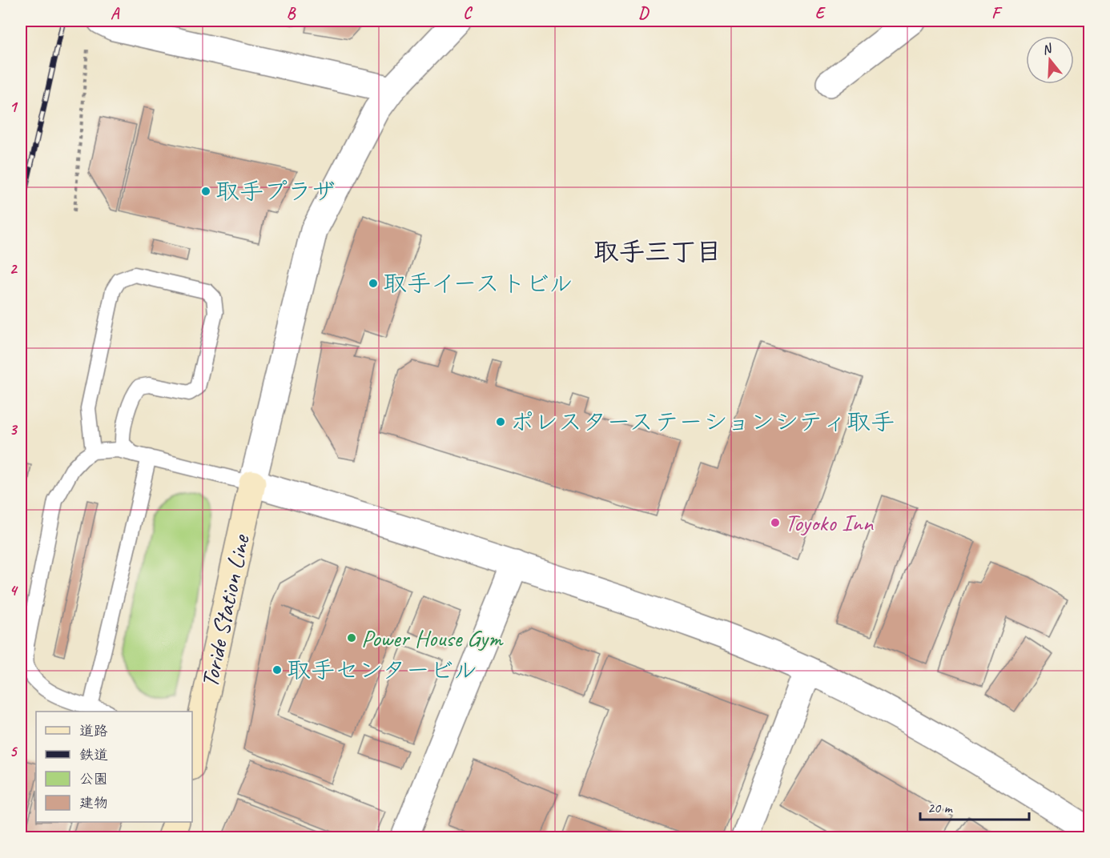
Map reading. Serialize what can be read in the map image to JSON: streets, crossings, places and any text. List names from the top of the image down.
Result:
{
  "streets": {
    "main road": ["Toride Station Line"]
  },
  "districts": ["取手三丁目"],
  "places": [
    "取手プラザ",
    "取手イーストビル",
    "ポレスターステーションシティ取手",
    "Toyoko Inn",
    "Power House Gym",
    "取手センタービル"
  ],
  "legend": [
    "道路",
    "鉄道",
    "公園",
    "建物"
  ],
  "scale_bar": "20 m",
  "north": "top",
  "grid": {
    "columns": [
      "A",
      "B",
      "C",
      "D",
      "E",
      "F"
    ],
    "rows": [
      "1",
      "2",
      "3",
      "4",
      "5"
    ]
  }
}
